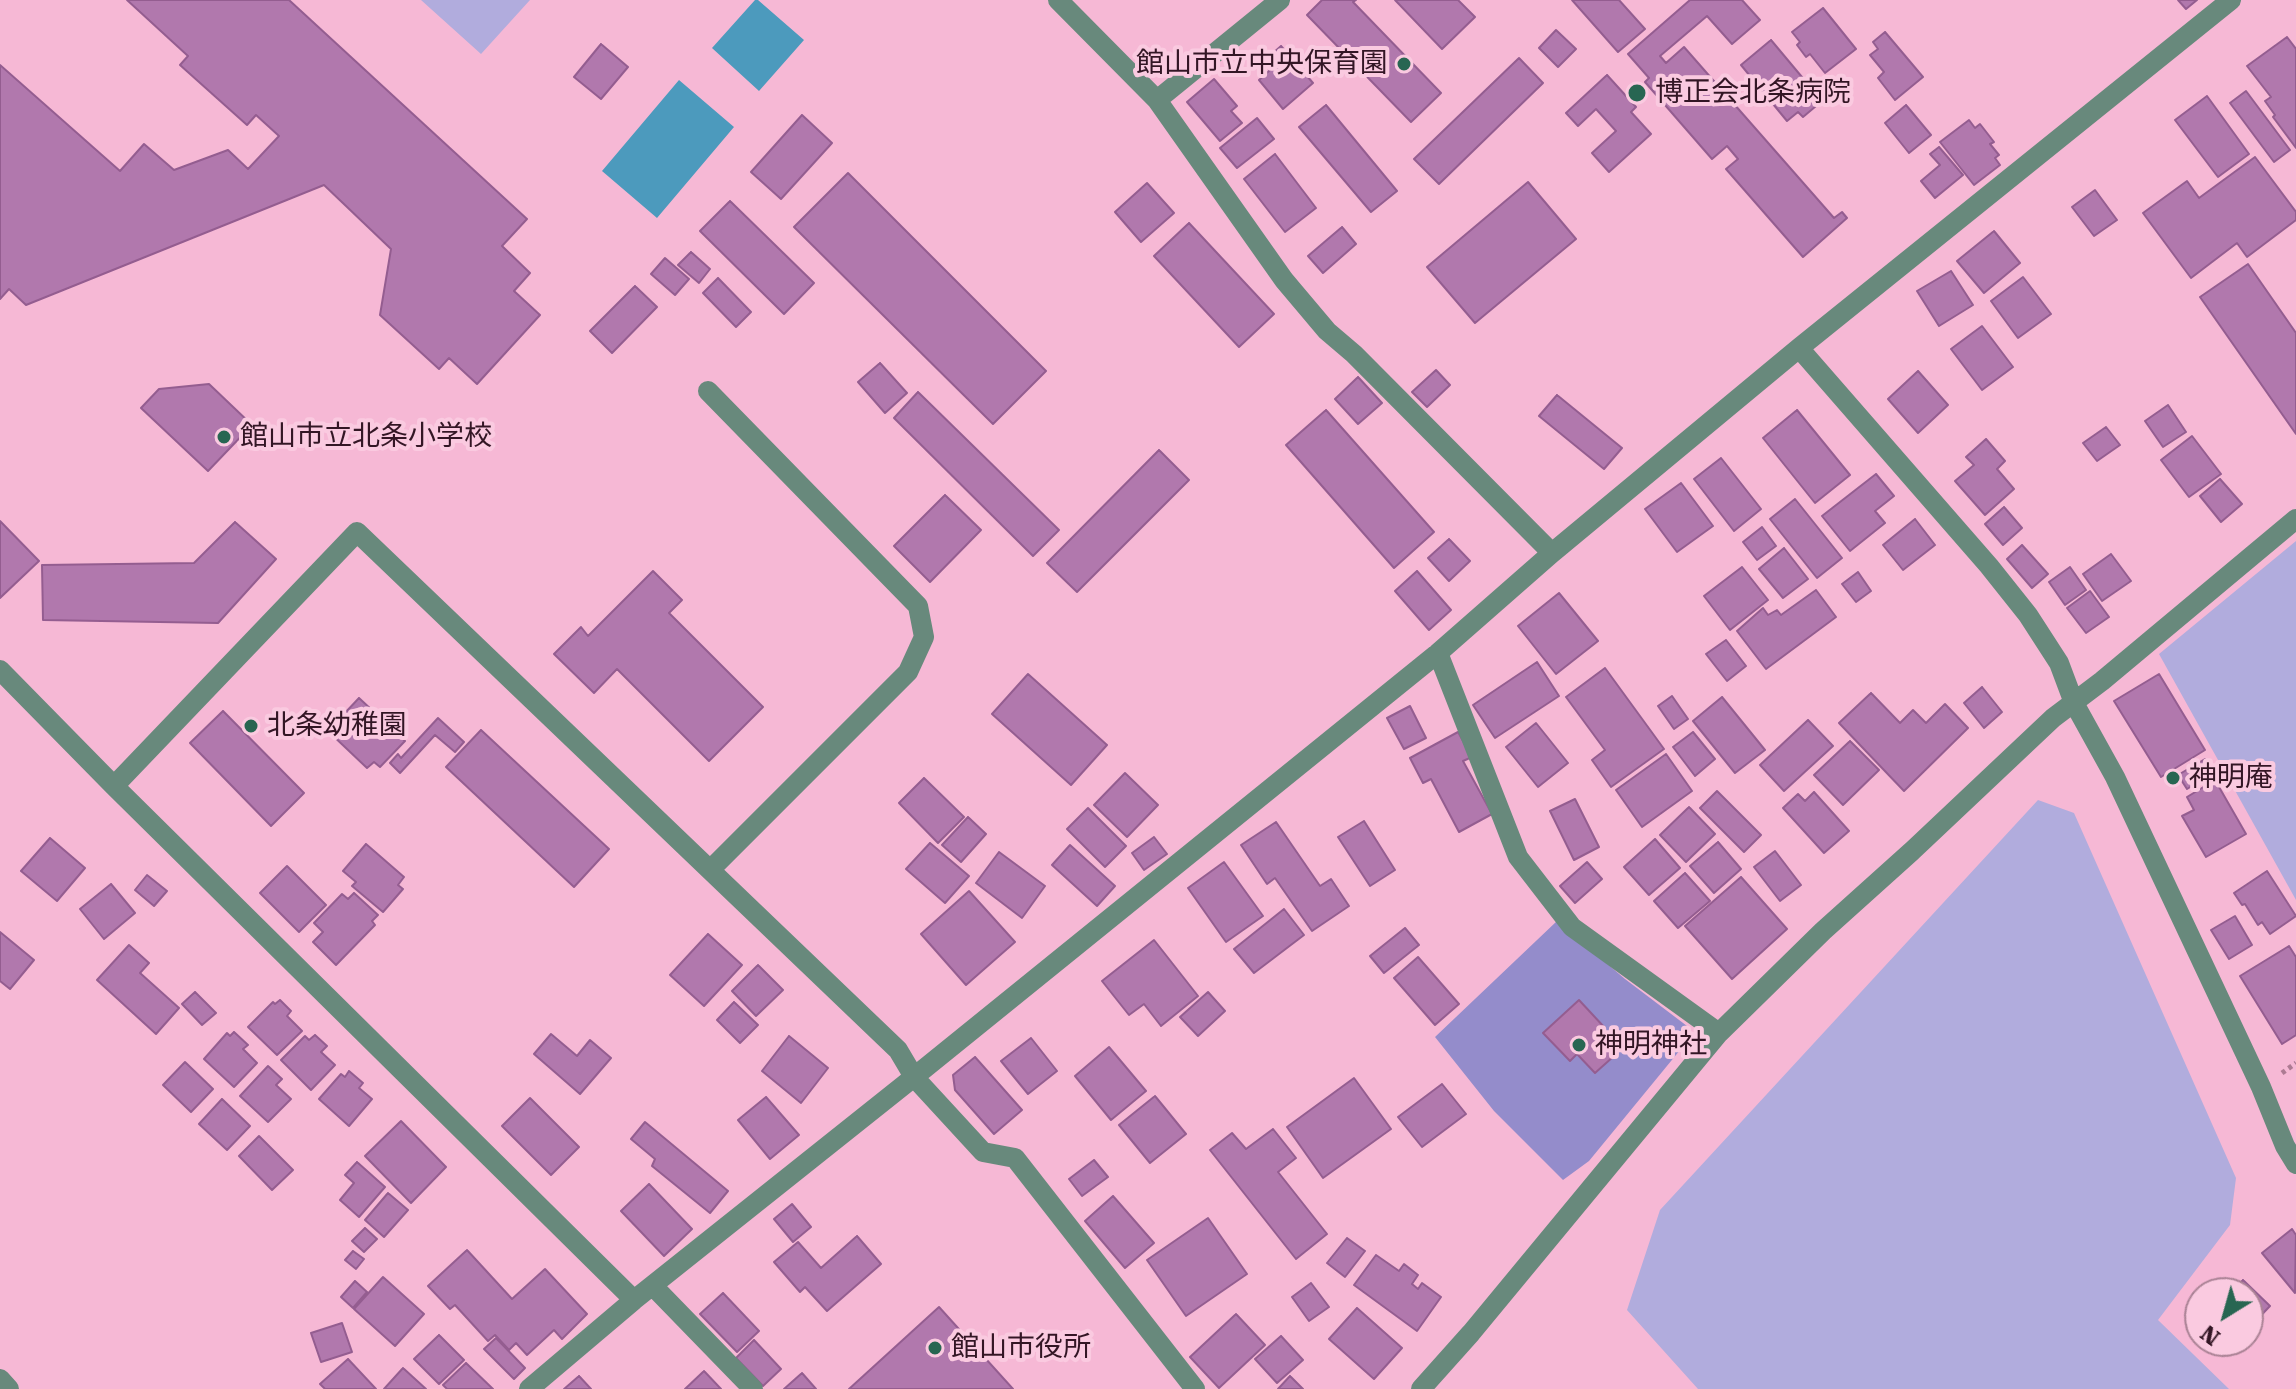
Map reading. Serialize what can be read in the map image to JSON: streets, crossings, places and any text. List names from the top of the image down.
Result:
{
  "places": [
    "館山市立中央保育園",
    "博正会北条病院",
    "館山市立北条小学校",
    "北条幼稚園",
    "神明庵",
    "神明神社",
    "館山市役所"
  ],
  "north": "bottom left"
}
